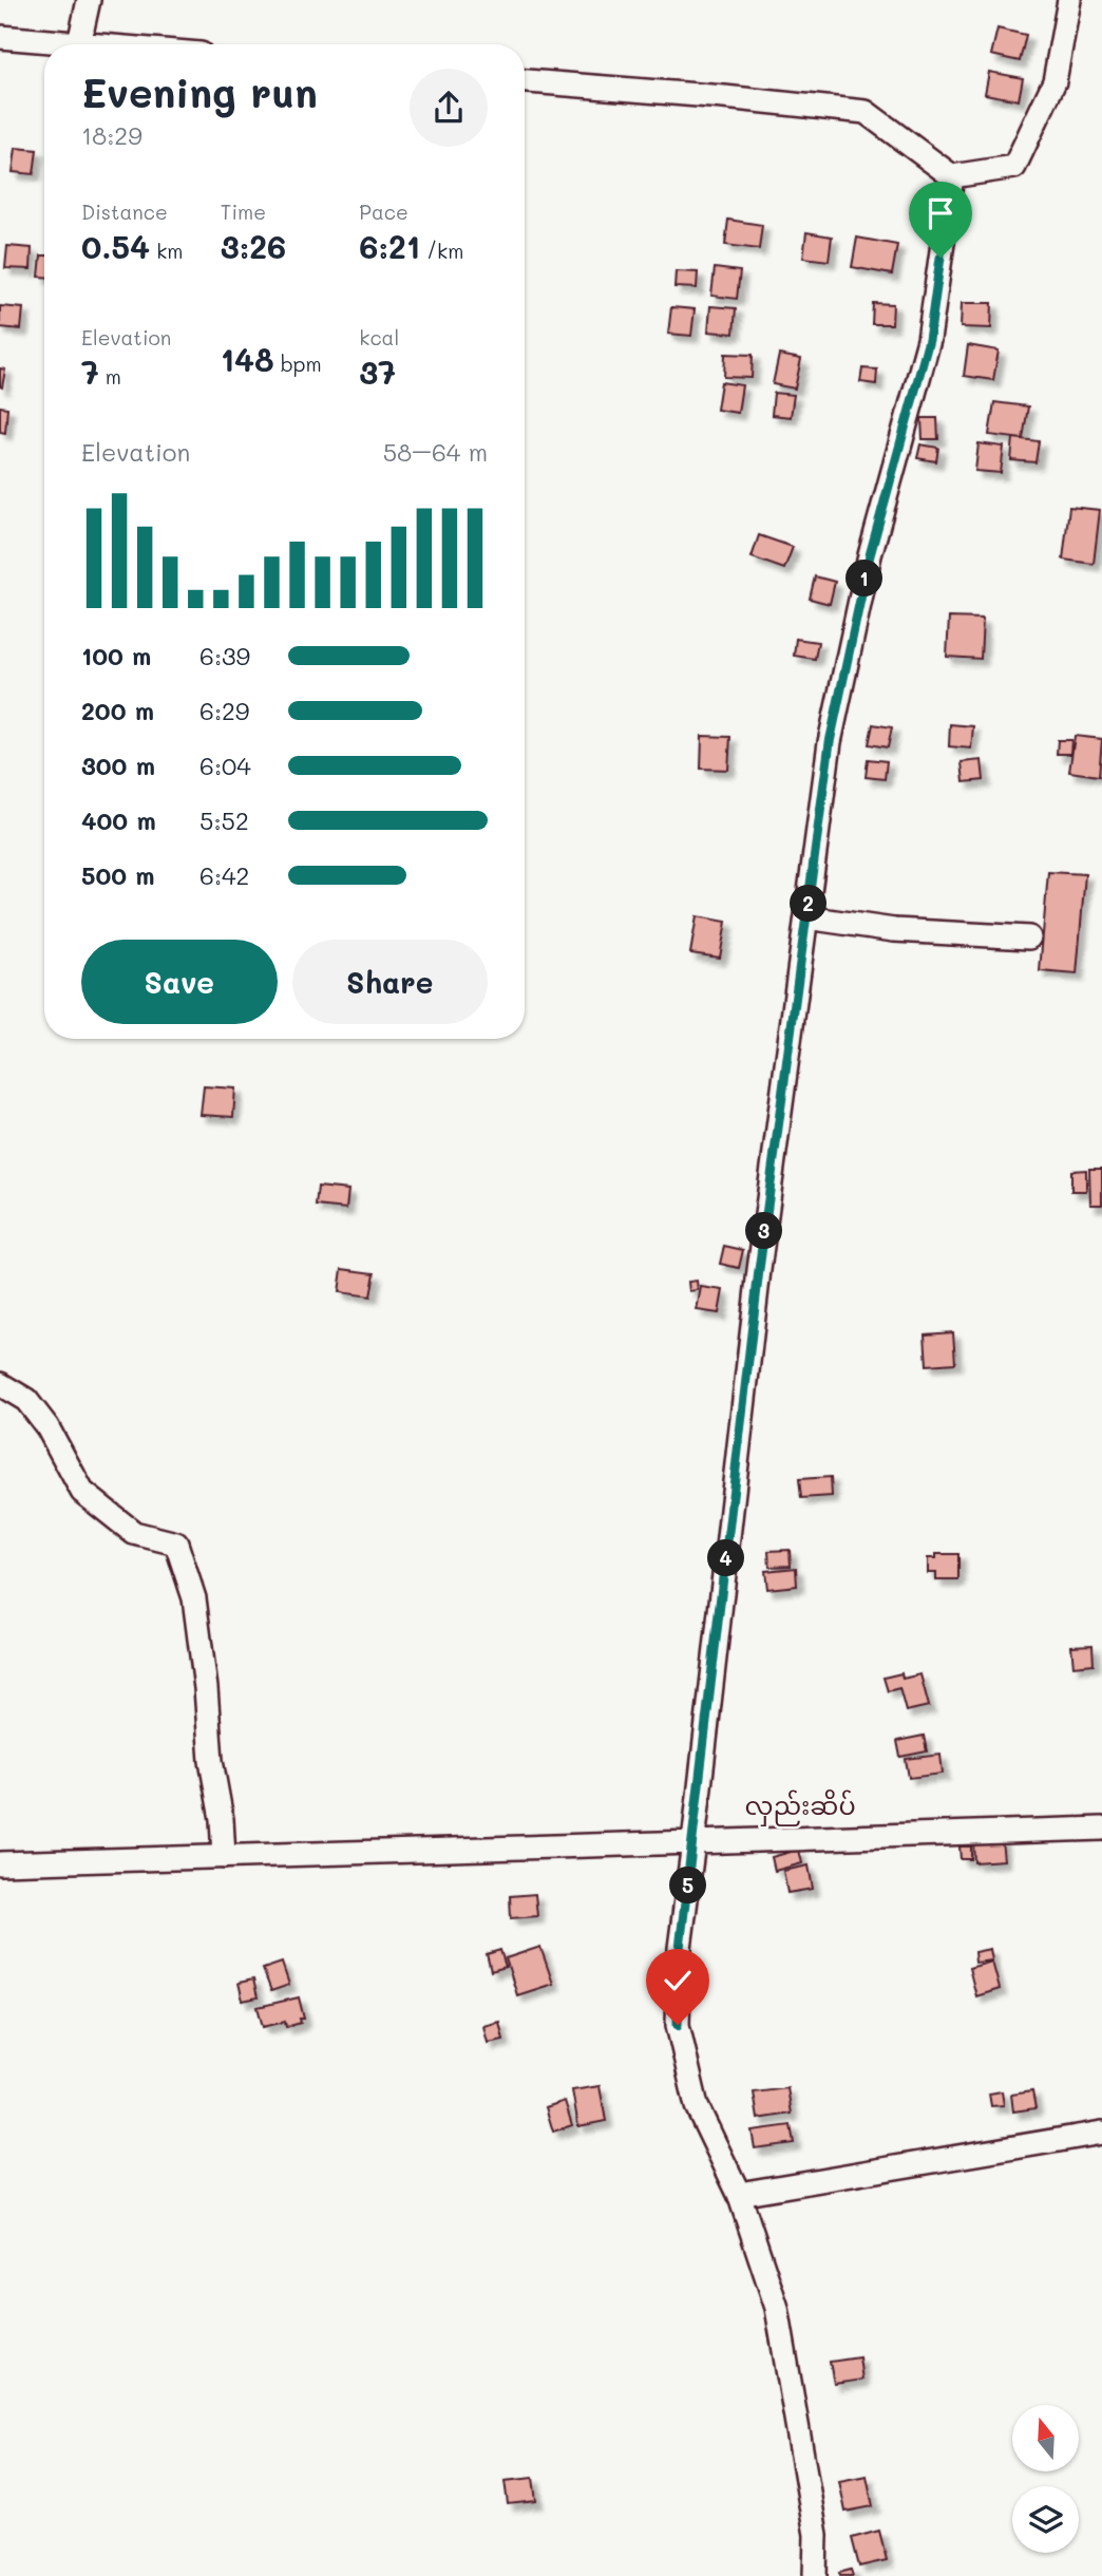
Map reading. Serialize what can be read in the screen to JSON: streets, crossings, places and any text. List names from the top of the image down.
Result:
{
  "districts": ["လှည်းဆိပ်"],
  "north": "top",
  "page": {
    "heading": ["Evening run", "18:29"],
    "stats": [
      ["Distance", "0.54 km"],
      ["Time", "3:26"],
      ["Pace", "6:21 /km"],
      ["Elevation", "7 m"],
      ["148 bpm"],
      ["kcal", "37"]
    ],
    "chart": ["Elevation", "58–64 m"],
    "pins": [
      "1",
      "2",
      "3",
      "4",
      "5"
    ],
    "list": [
      {
        "name": "100 m",
        "note": "6:39"
      },
      {
        "name": "200 m",
        "note": "6:29"
      },
      {
        "name": "300 m",
        "note": "6:04"
      },
      {
        "name": "400 m",
        "note": "5:52"
      },
      {
        "name": "500 m",
        "note": "6:42"
      }
    ],
    "buttons": ["Save", "Share"]
  }
}
